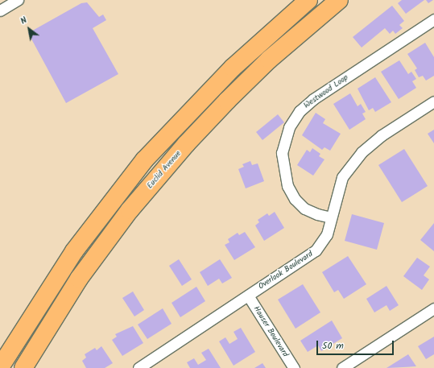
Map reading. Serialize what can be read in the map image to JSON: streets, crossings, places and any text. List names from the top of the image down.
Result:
{
  "streets": {
    "highway": ["Euclid Avenue"],
    "street": ["Westwood Loop", "Overlook Boulevard", "Hauser Boulevard"]
  },
  "crossings": [
    ["Westwood Loop", "Overlook Boulevard"],
    ["Overlook Boulevard", "Hauser Boulevard"]
  ],
  "scale_bar": "50 m",
  "north": "top left"
}
